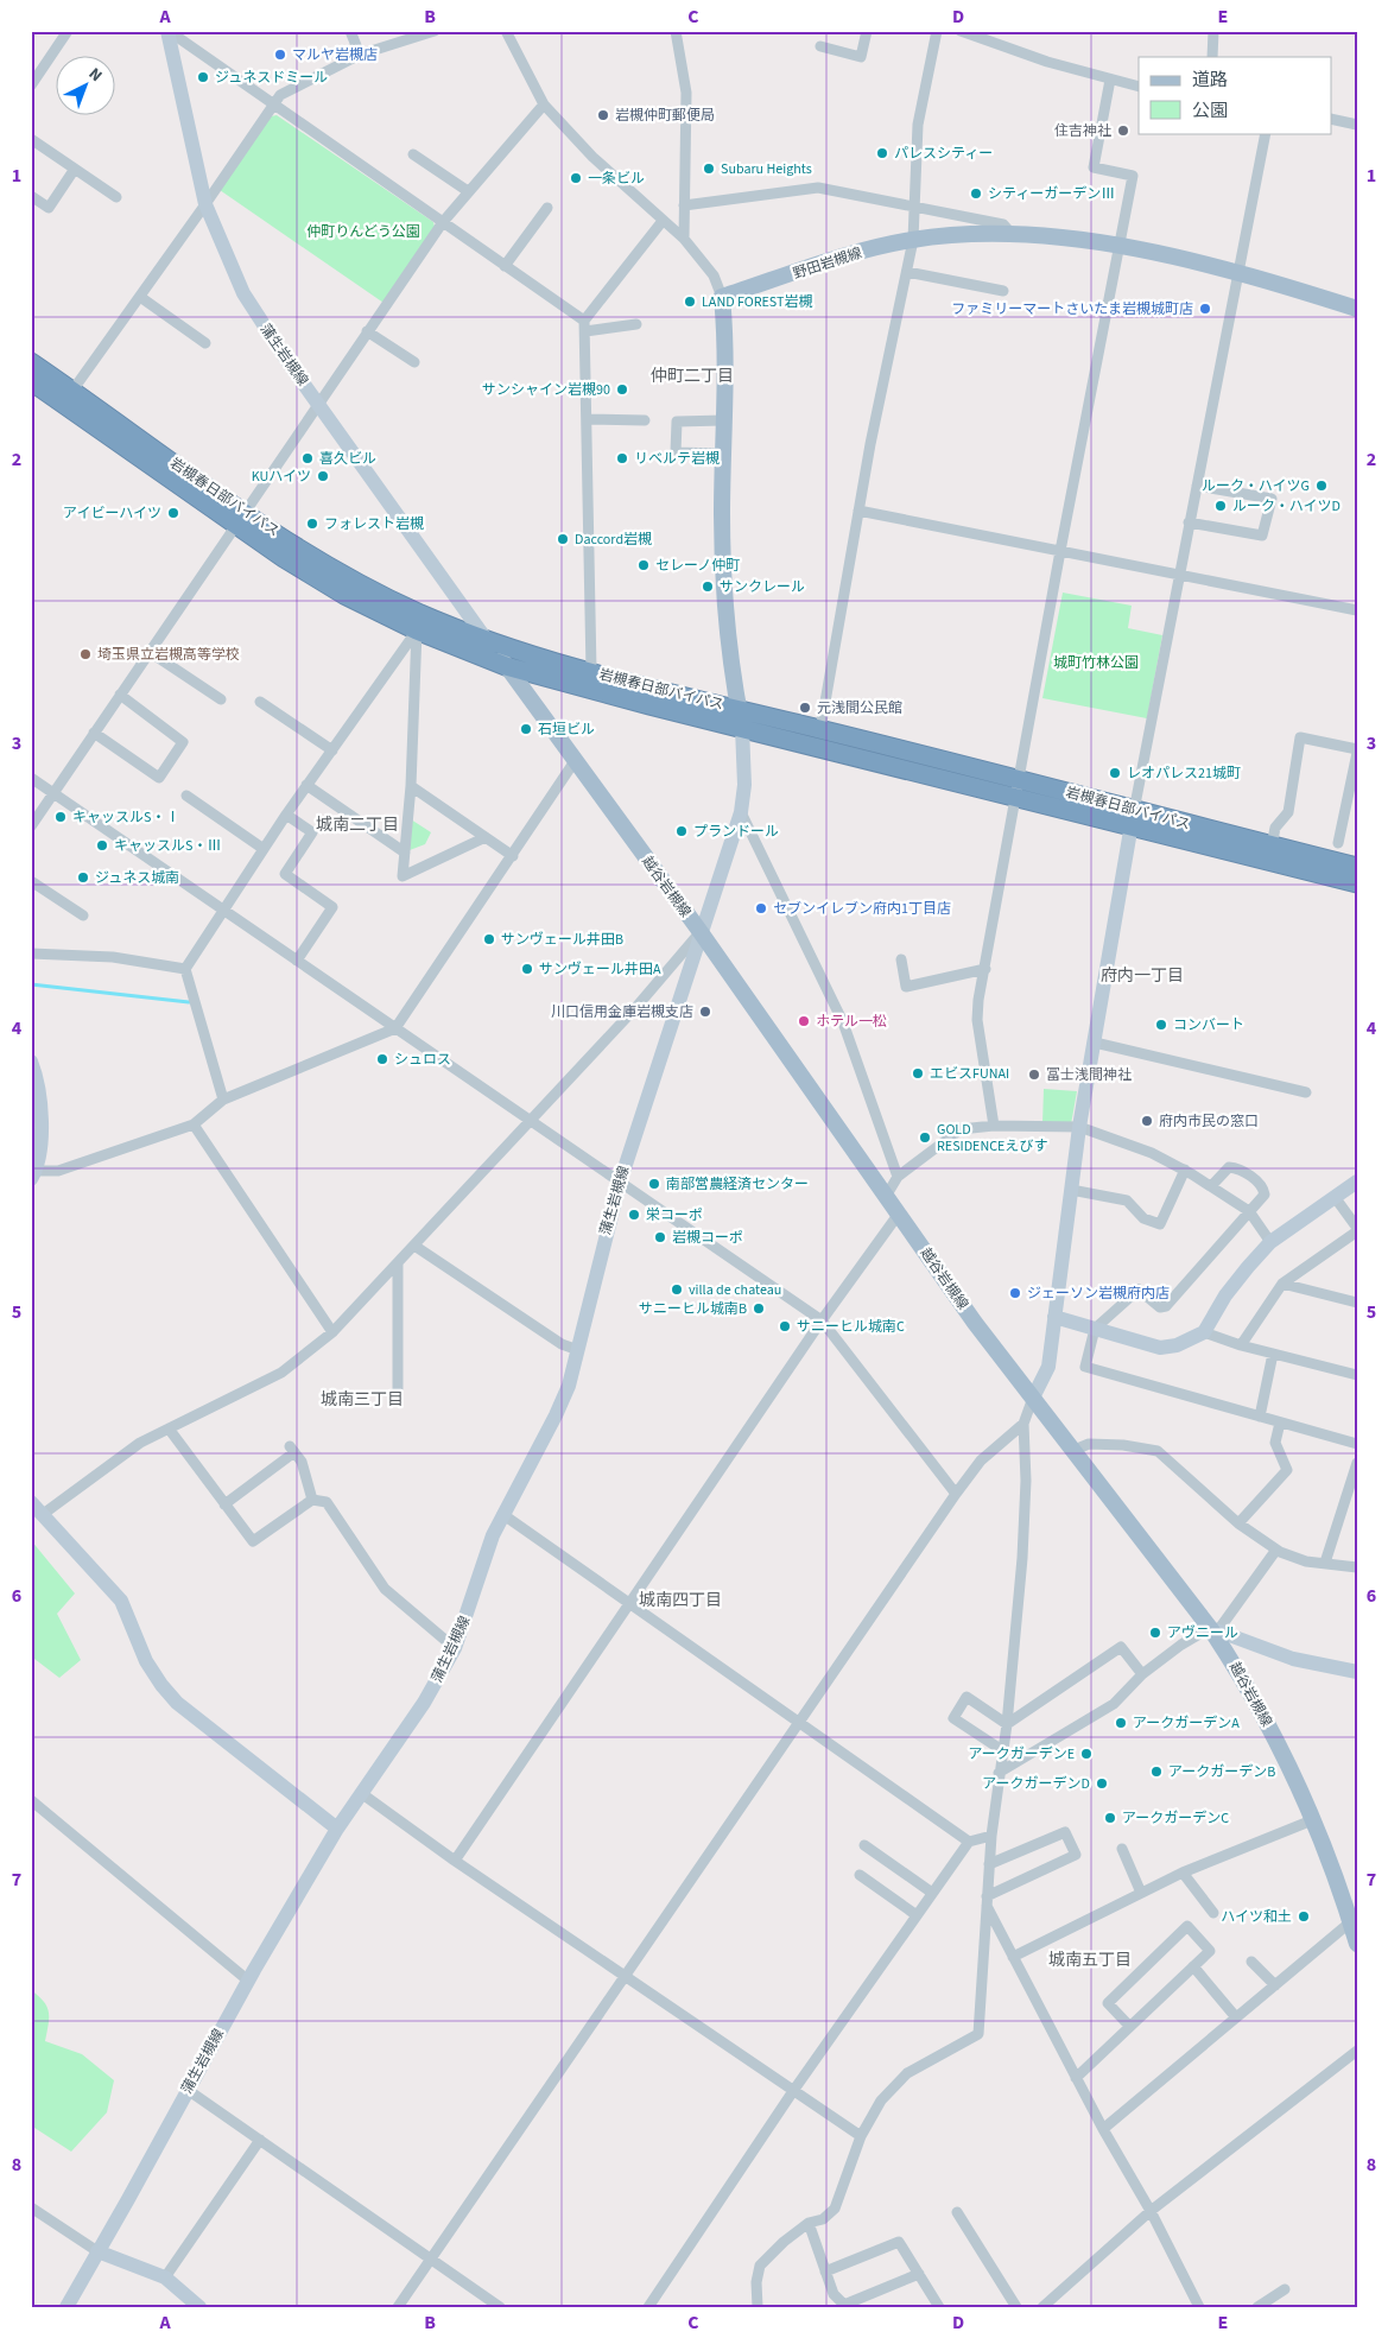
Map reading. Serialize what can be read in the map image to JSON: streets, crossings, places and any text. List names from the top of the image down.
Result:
{
  "streets": {
    "highway": ["岩槻春日部バイパス"],
    "main road": ["野田岩槻線", "蒲生岩槻線", "越谷岩槻線"]
  },
  "crossings": [
    ["蒲生岩槻線", "岩槻春日部バイパス"],
    ["蒲生岩槻線", "越谷岩槻線"],
    ["岩槻春日部バイパス", "越谷岩槻線"]
  ],
  "districts": [
    "仲町二丁目",
    "城南二丁目",
    "府内一丁目",
    "城南三丁目",
    "城南四丁目",
    "城南五丁目"
  ],
  "parks": ["仲町りんどう公園", "城町竹林公園"],
  "places": [
    "マルヤ岩槻店",
    "ジュネスドミール",
    "岩槻仲町郵便局",
    "住吉神社",
    "パレスシティー",
    "Subaru Heights",
    "一条ビル",
    "シティーガーデンⅢ",
    "LAND FOREST岩槻",
    "ファミリーマートさいたま岩槻城町店",
    "サンシャイン岩槻90",
    "喜久ビル",
    "リベルテ岩槻",
    "KUハイツ",
    "ルーク・ハイツG",
    "ルーク・ハイツD",
    "アイビーハイツ",
    "フォレスト岩槻",
    "Daccord岩槻",
    "セレーノ仲町",
    "サンクレール",
    "埼玉県立岩槻高等学校",
    "元浅間公民館",
    "石垣ビル",
    "レオパレス21城町",
    "キャッスルS・Ⅰ",
    "プランドール",
    "キャッスルS・Ⅲ",
    "ジュネス城南",
    "セブンイレブン府内1丁目店",
    "サンヴェール井田B",
    "サンヴェール井田A",
    "川口信用金庫岩槻支店",
    "ホテル一松",
    "コンバート",
    "シュロス",
    "エビスFUNAI",
    "冨士浅間神社",
    "府内市民の窓口",
    "GOLD RESIDENCEえびす",
    "南部営農経済センター",
    "栄コーポ",
    "岩槻コーポ",
    "villa de chateau",
    "ジェーソン岩槻府内店",
    "サニーヒル城南B",
    "サニーヒル城南C",
    "アヴニール",
    "アークガーデンA",
    "アークガーデンE",
    "アークガーデンB",
    "アークガーデンD",
    "アークガーデンC",
    "ハイツ和土"
  ],
  "legend": ["道路", "公園"],
  "north": "top right",
  "grid": {
    "columns": [
      "A",
      "B",
      "C",
      "D",
      "E"
    ],
    "rows": [
      "1",
      "2",
      "3",
      "4",
      "5",
      "6",
      "7",
      "8"
    ]
  }
}
